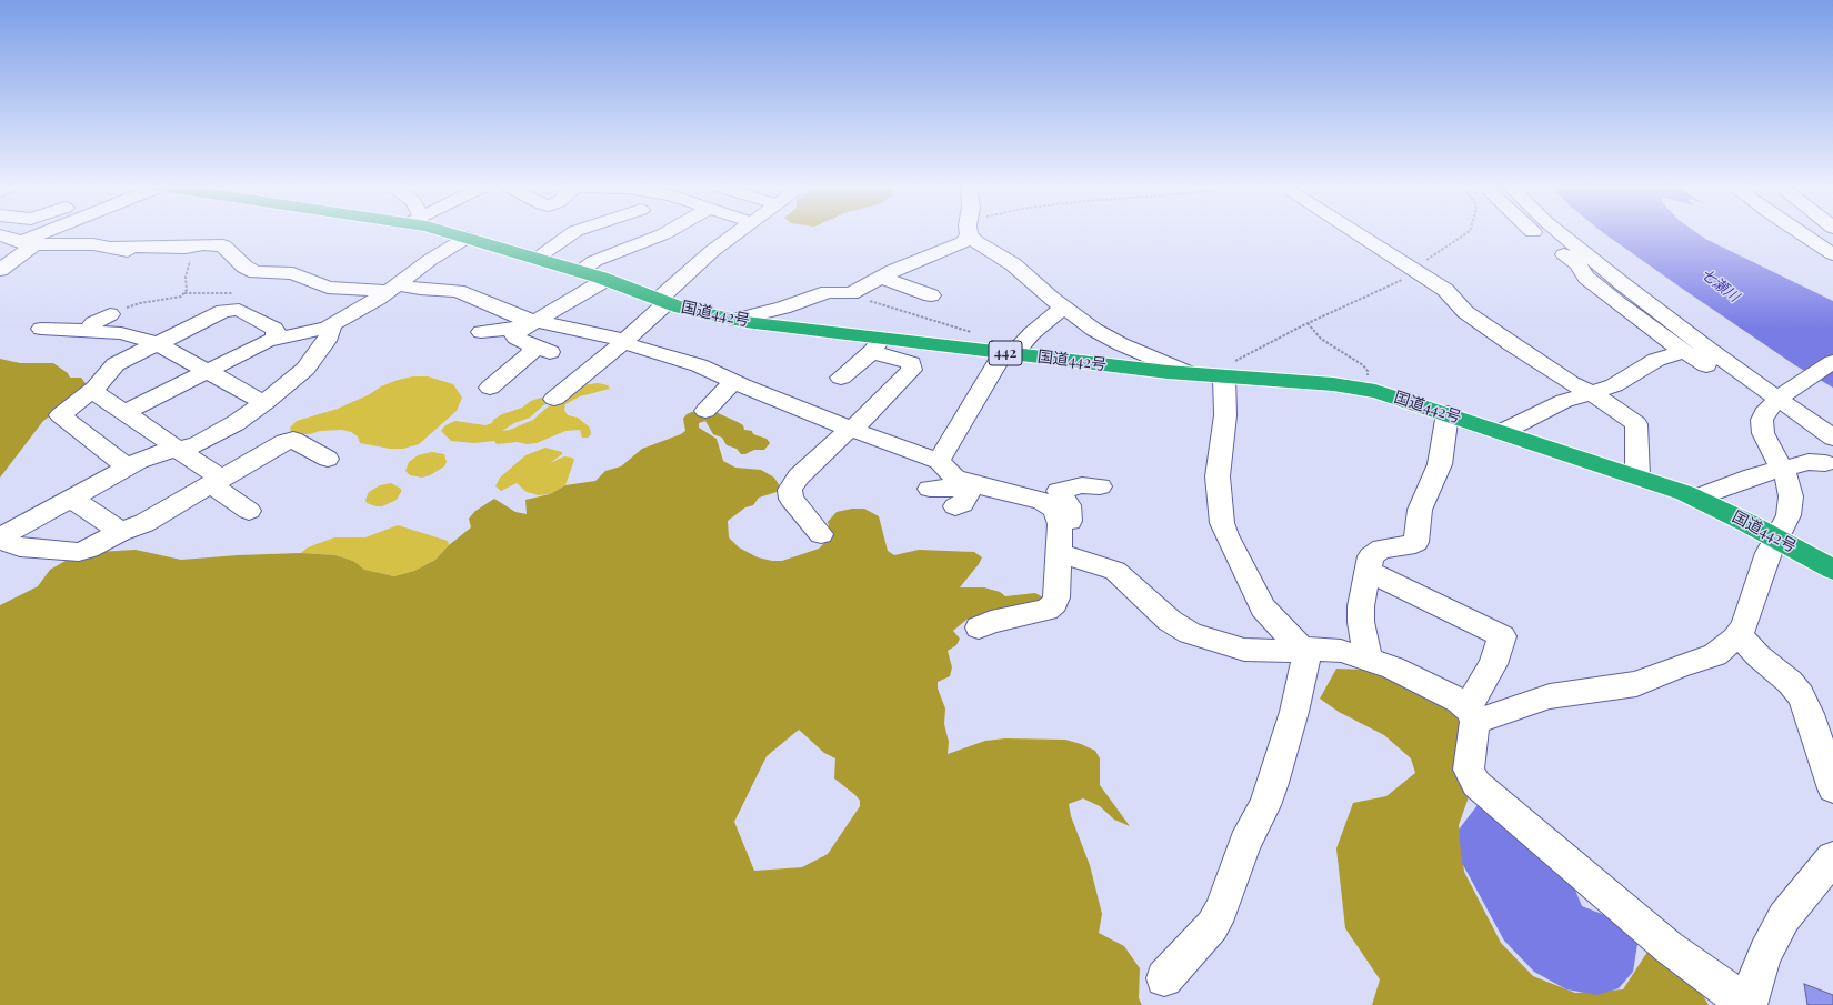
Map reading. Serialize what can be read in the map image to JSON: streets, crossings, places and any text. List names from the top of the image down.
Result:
{
  "streets": {
    "highway": ["国道442号", "442"]
  },
  "water": ["七瀬川"]
}
